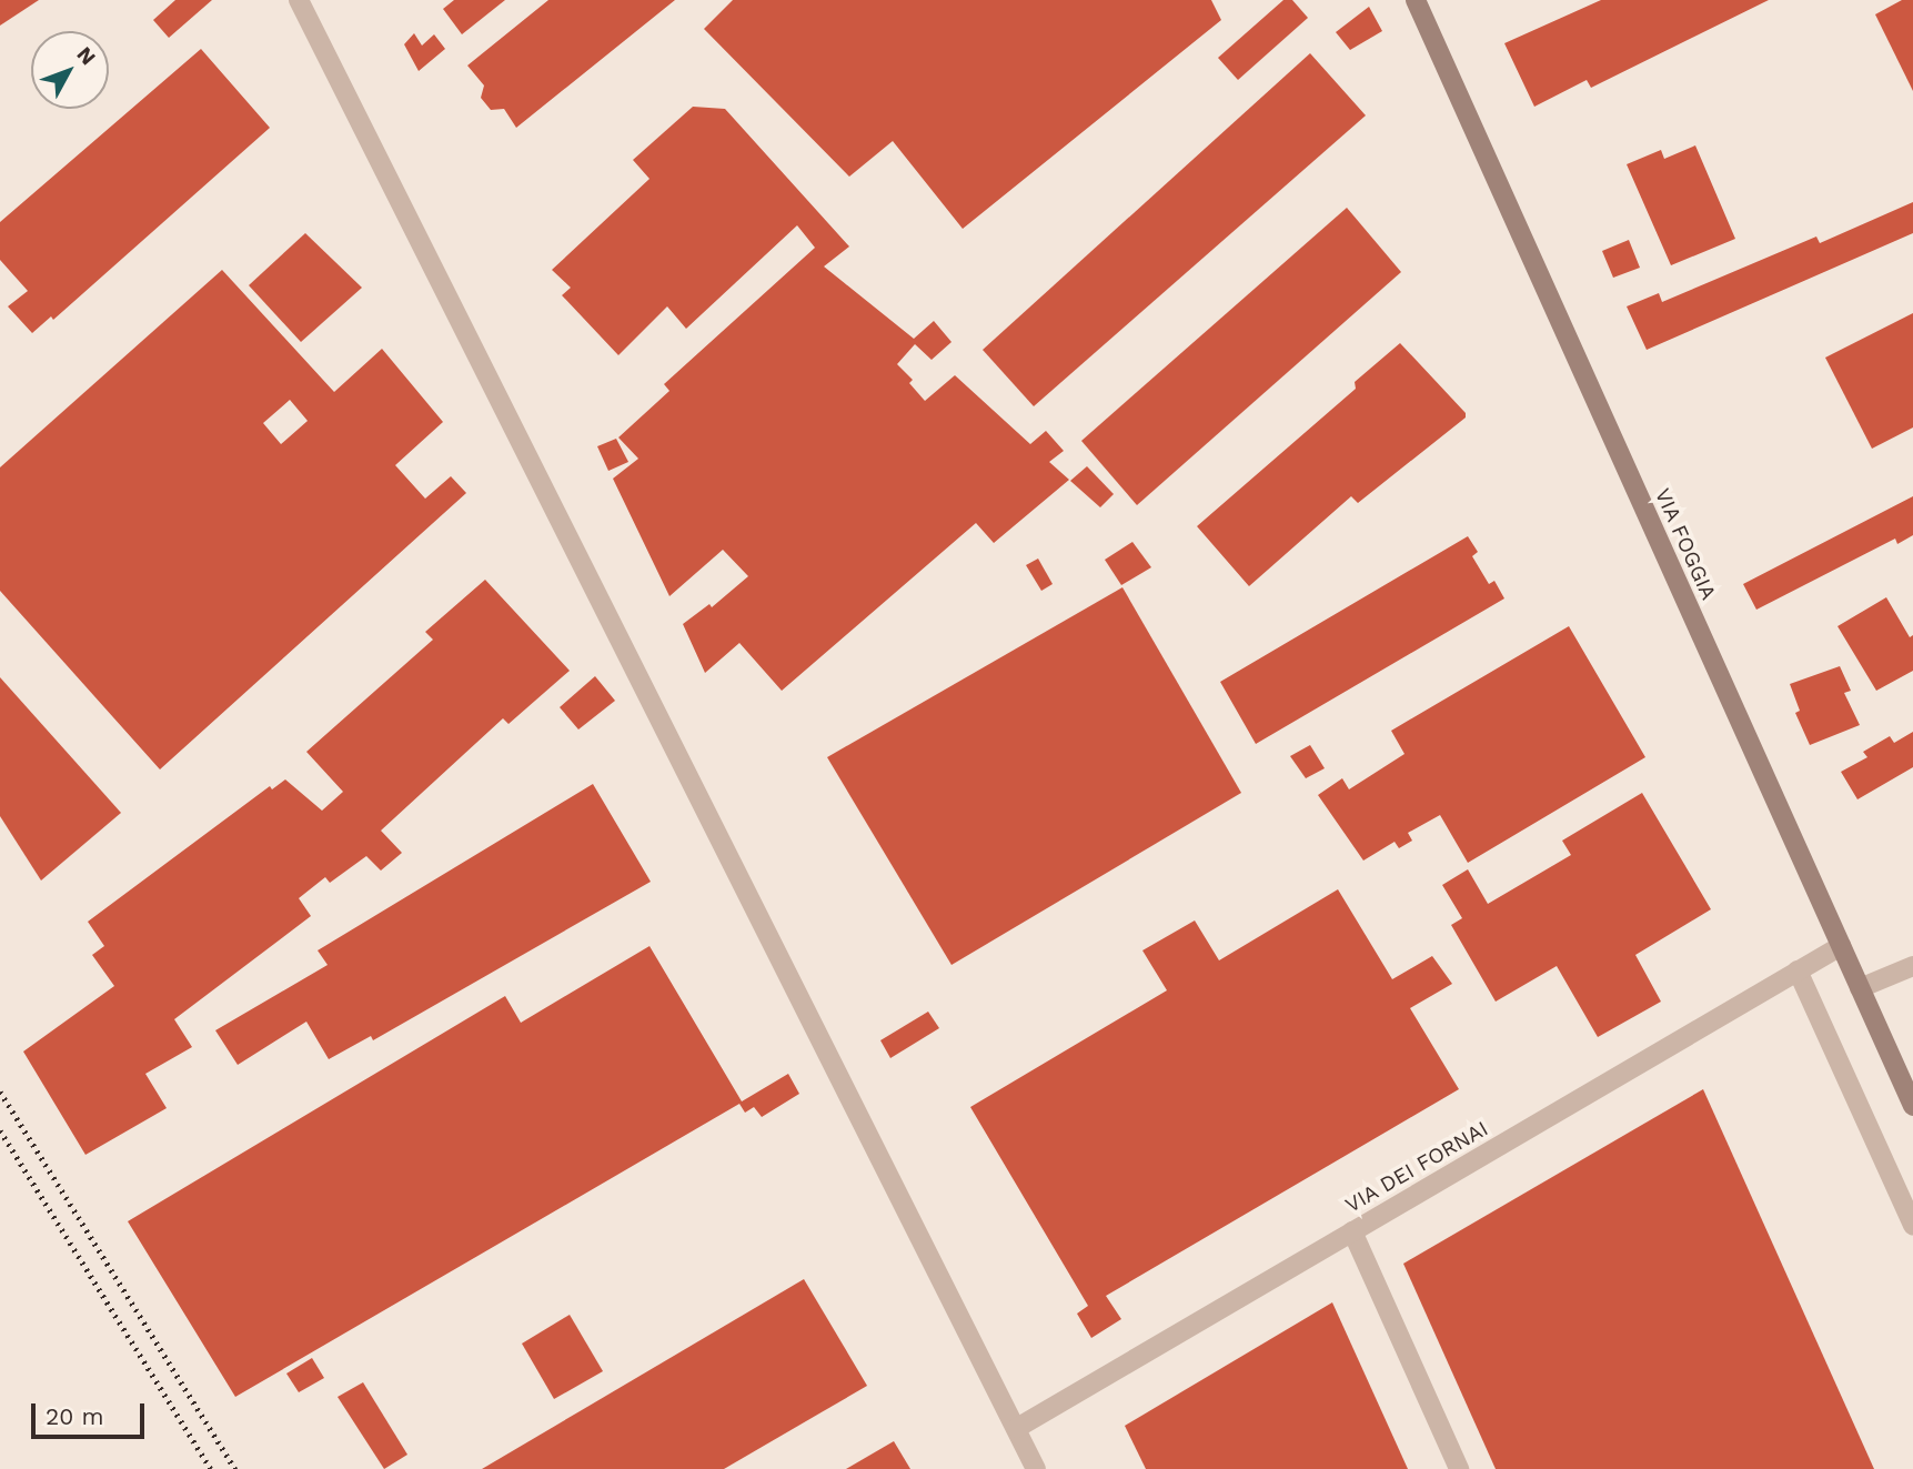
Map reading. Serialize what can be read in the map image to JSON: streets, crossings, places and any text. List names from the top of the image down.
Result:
{
  "streets": {
    "main road": ["VIA FOGGIA"],
    "street": ["VIA DEI FORNAI"]
  },
  "crossings": [
    ["VIA FOGGIA", "VIA DEI FORNAI"]
  ],
  "scale_bar": "20 m",
  "north": "top right"
}
